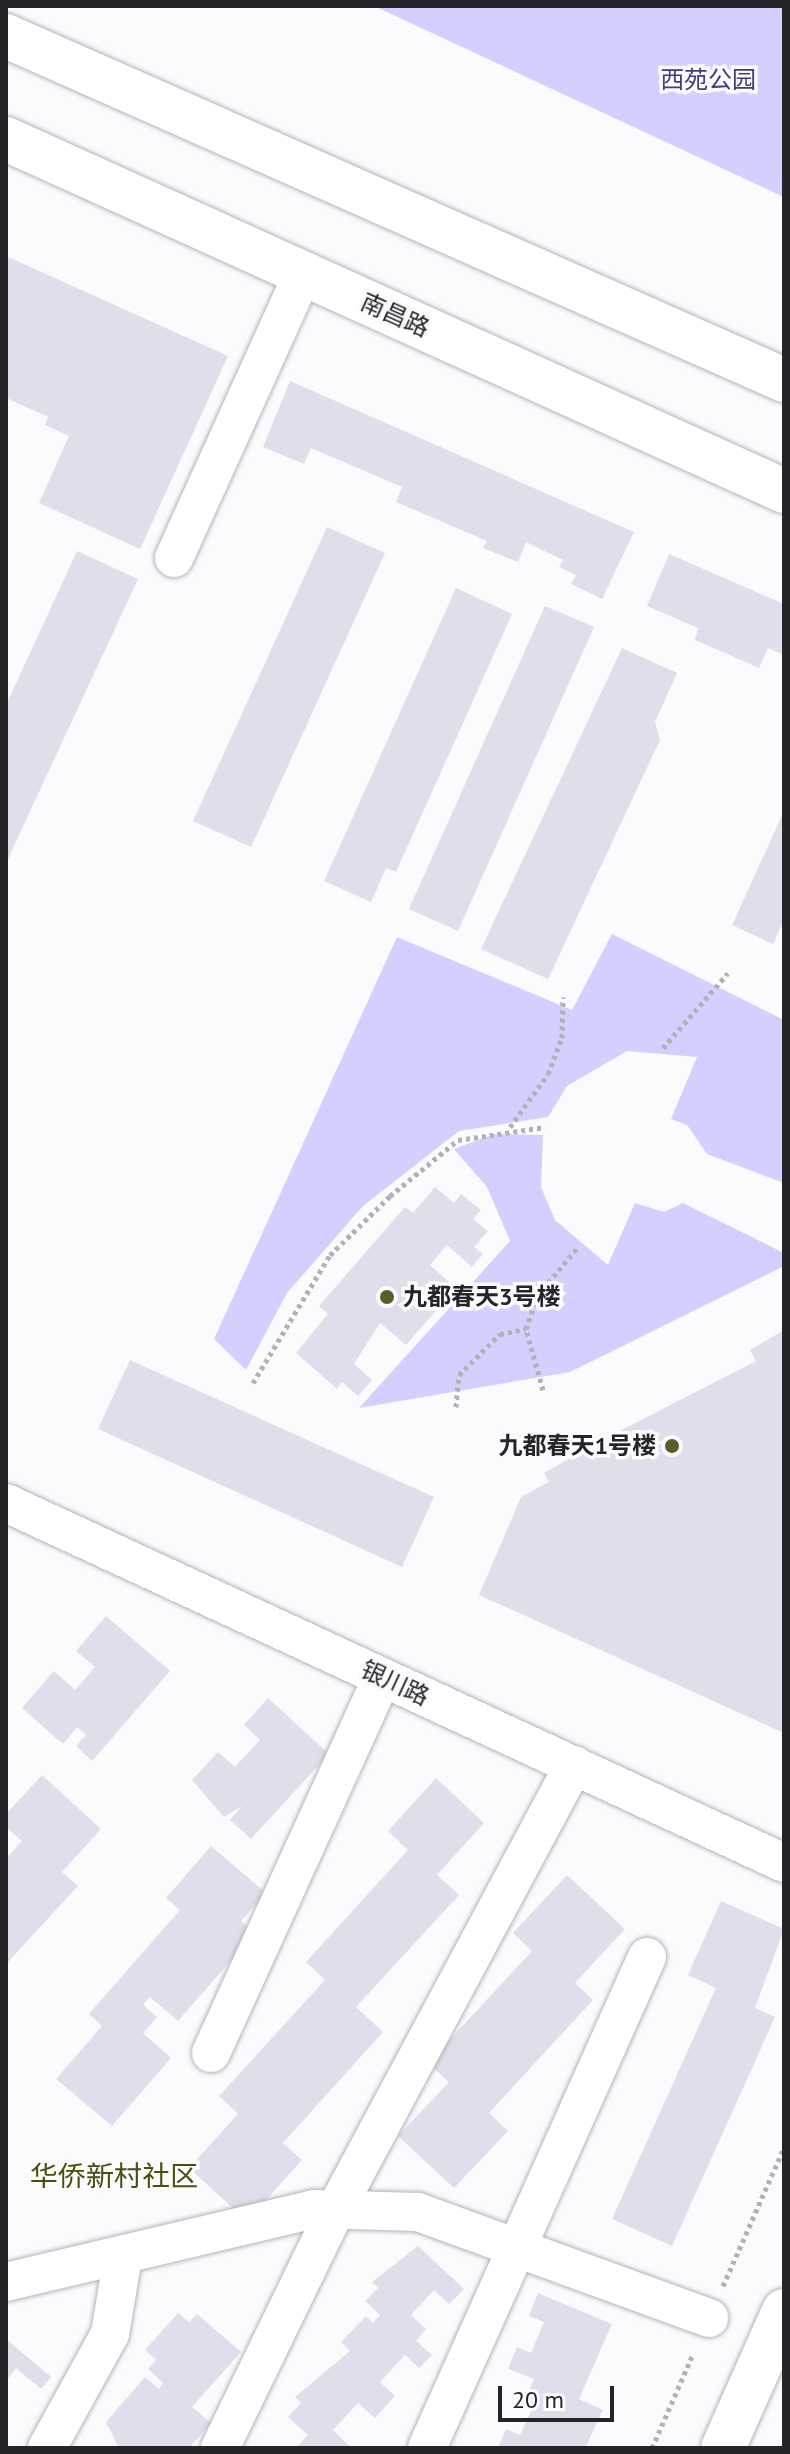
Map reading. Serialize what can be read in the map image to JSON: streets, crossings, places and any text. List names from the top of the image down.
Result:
{
  "streets": {
    "main road": ["南昌路"],
    "street": ["银川路"]
  },
  "districts": ["华侨新村社区"],
  "parks": ["西苑公园"],
  "places": ["九都春天3号楼", "九都春天1号楼"],
  "scale_bar": "20 m"
}
